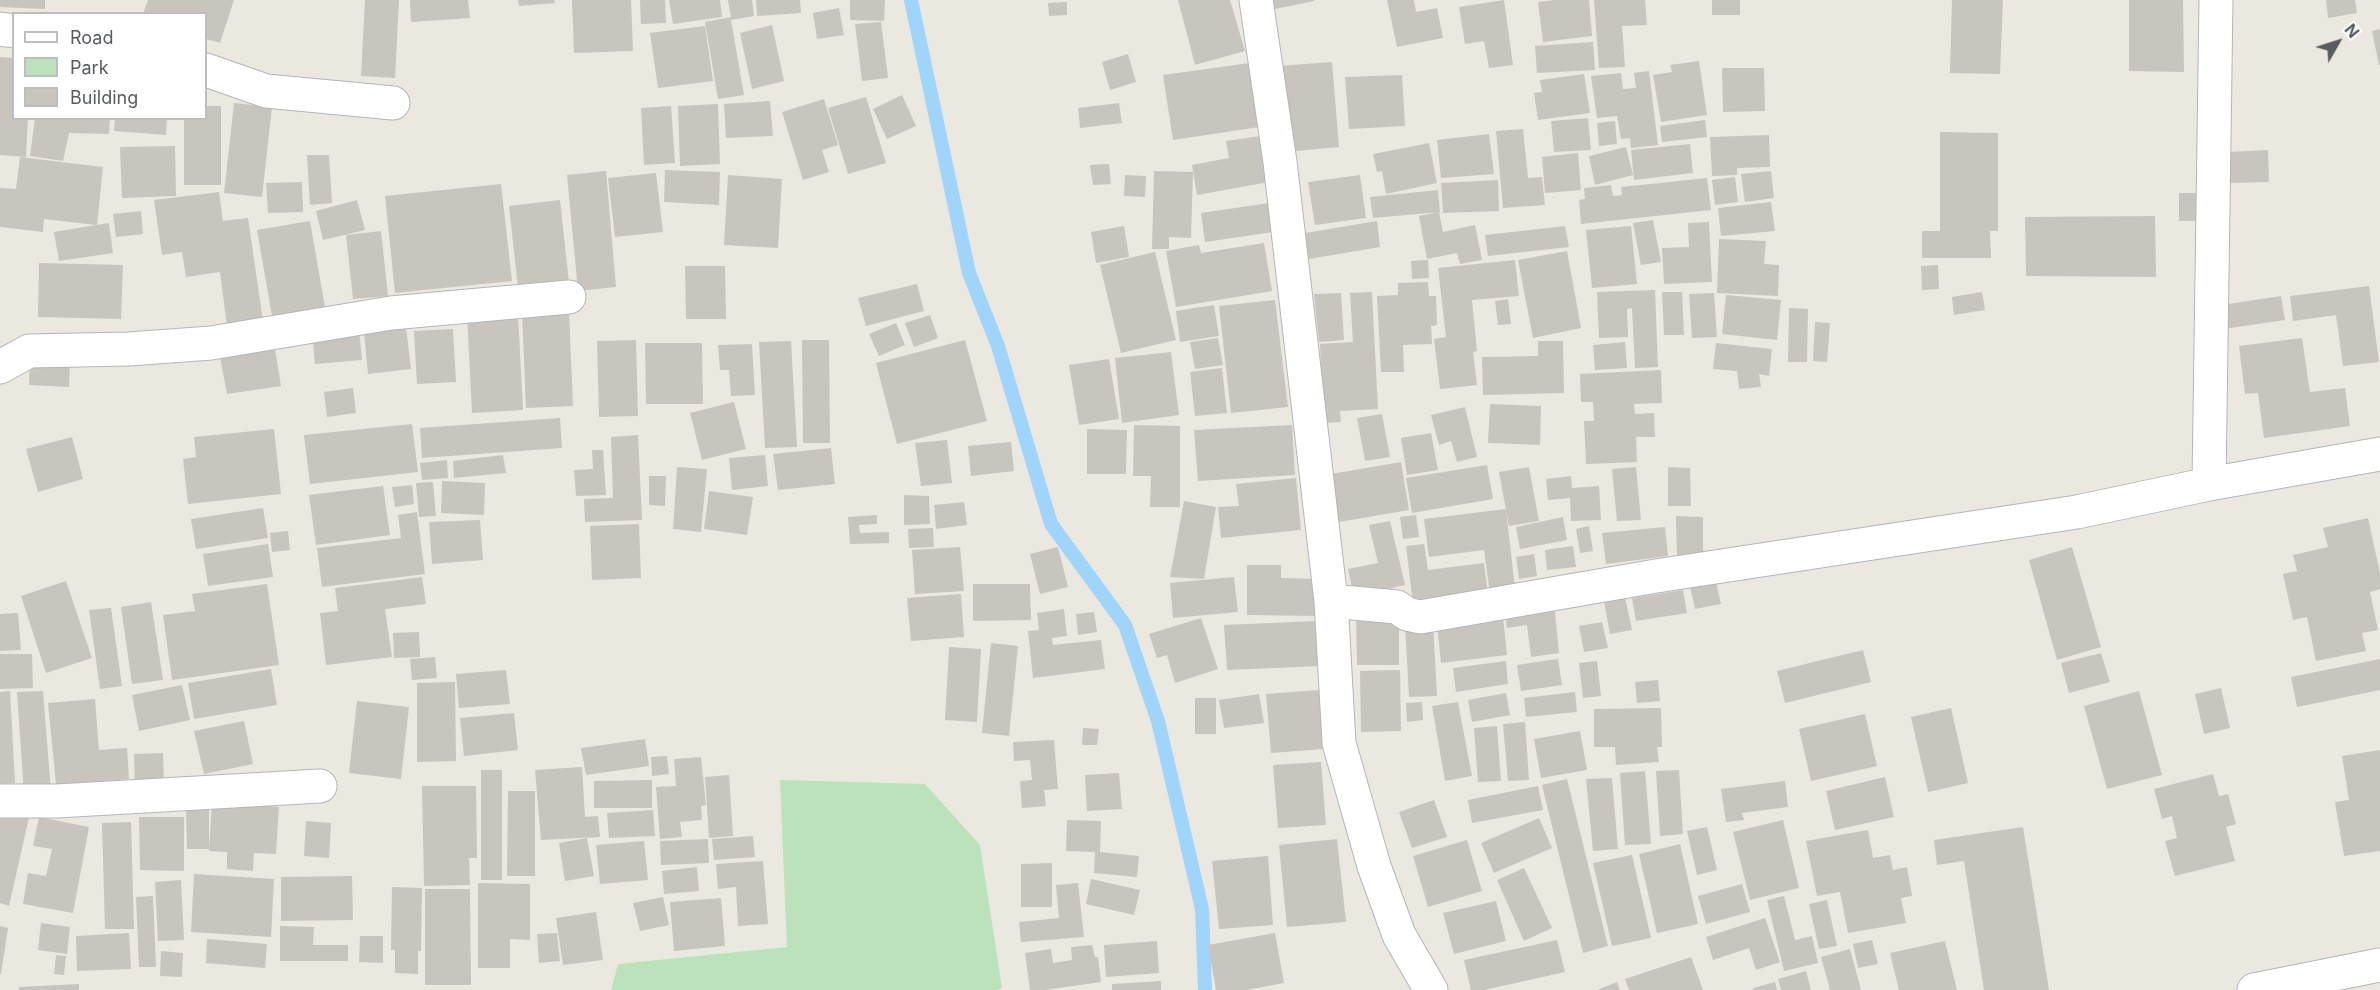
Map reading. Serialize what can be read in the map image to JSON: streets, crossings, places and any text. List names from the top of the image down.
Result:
{
  "legend": ["Road", "Park", "Building"],
  "north": "top right"
}
